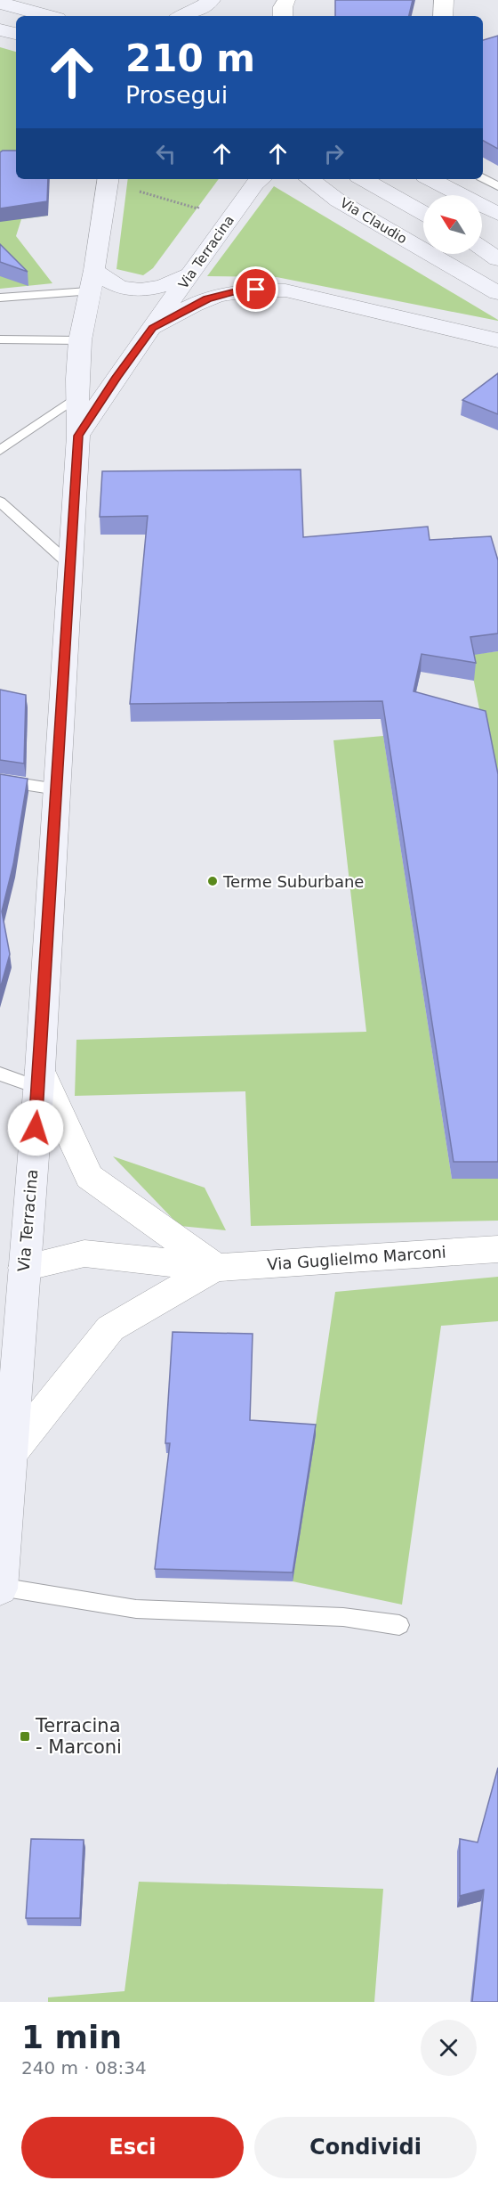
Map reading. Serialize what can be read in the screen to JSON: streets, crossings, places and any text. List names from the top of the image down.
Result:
{
  "streets": {
    "main road": ["Via Claudio", "Via Terracina"],
    "street": ["Via Guglielmo Marconi"]
  },
  "crossings": [
    ["Via Terracina", "Via Guglielmo Marconi"]
  ],
  "places": {
    "other": ["Terme Suburbane"],
    "transit": ["Terracina - Marconi"]
  },
  "north": "top left",
  "page": {
    "turn": ["210 m", "Prosegui"],
    "heading": ["1 min", "240 m · 08:34"],
    "buttons": ["Esci", "Condividi"]
  }
}
